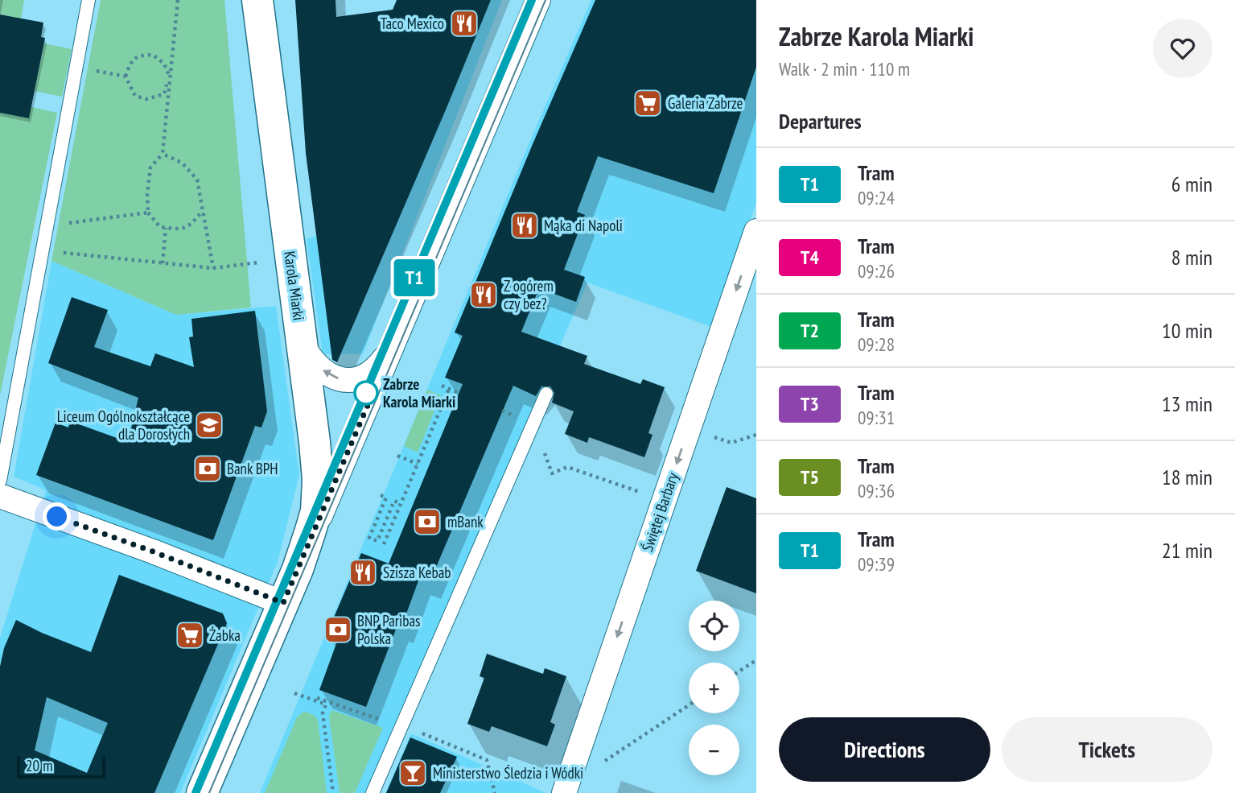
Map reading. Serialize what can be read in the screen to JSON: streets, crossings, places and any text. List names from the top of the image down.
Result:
{
  "streets": {
    "main road": ["Karola Miarki"],
    "street": ["Świętej Barbary"]
  },
  "one_way": ["Świętej Barbary"],
  "places": {
    "restaurant": [
      "Taco Mexico",
      "Mąka di Napoli",
      "Z ogórem czy bez?",
      "Szisza Kebab"
    ],
    "supermarket": ["Galeria Zabrze", "Żabka"],
    "other": ["Zabrze Karola Miarki"],
    "school or university": ["Liceum Ogólnokształcące dla Dorosłych"],
    "bank": ["Bank BPH", "mBank", "BNP Paribas Polska"],
    "bar": ["Ministerstwo Śledzia i Wódki"]
  },
  "lines": ["tram line T1"],
  "scale_bar": "20 m",
  "page": {
    "on_map": "T1",
    "heading": [
      ["Zabrze Karola Miarki", "Walk · 2 min · 110 m"],
      "Departures"
    ],
    "list": [
      {
        "mark": "T1",
        "name": "Tram",
        "note": "09:24",
        "value": "6 min"
      },
      {
        "mark": "T4",
        "name": "Tram",
        "note": "09:26",
        "value": "8 min"
      },
      {
        "mark": "T2",
        "name": "Tram",
        "note": "09:28",
        "value": "10 min"
      },
      {
        "mark": "T3",
        "name": "Tram",
        "note": "09:31",
        "value": "13 min"
      },
      {
        "mark": "T5",
        "name": "Tram",
        "note": "09:36",
        "value": "18 min"
      },
      {
        "mark": "T1",
        "name": "Tram",
        "note": "09:39",
        "value": "21 min"
      }
    ],
    "map_buttons": ["+", "−"],
    "buttons": ["Directions", "Tickets"],
    "scale": "20 m"
  }
}
